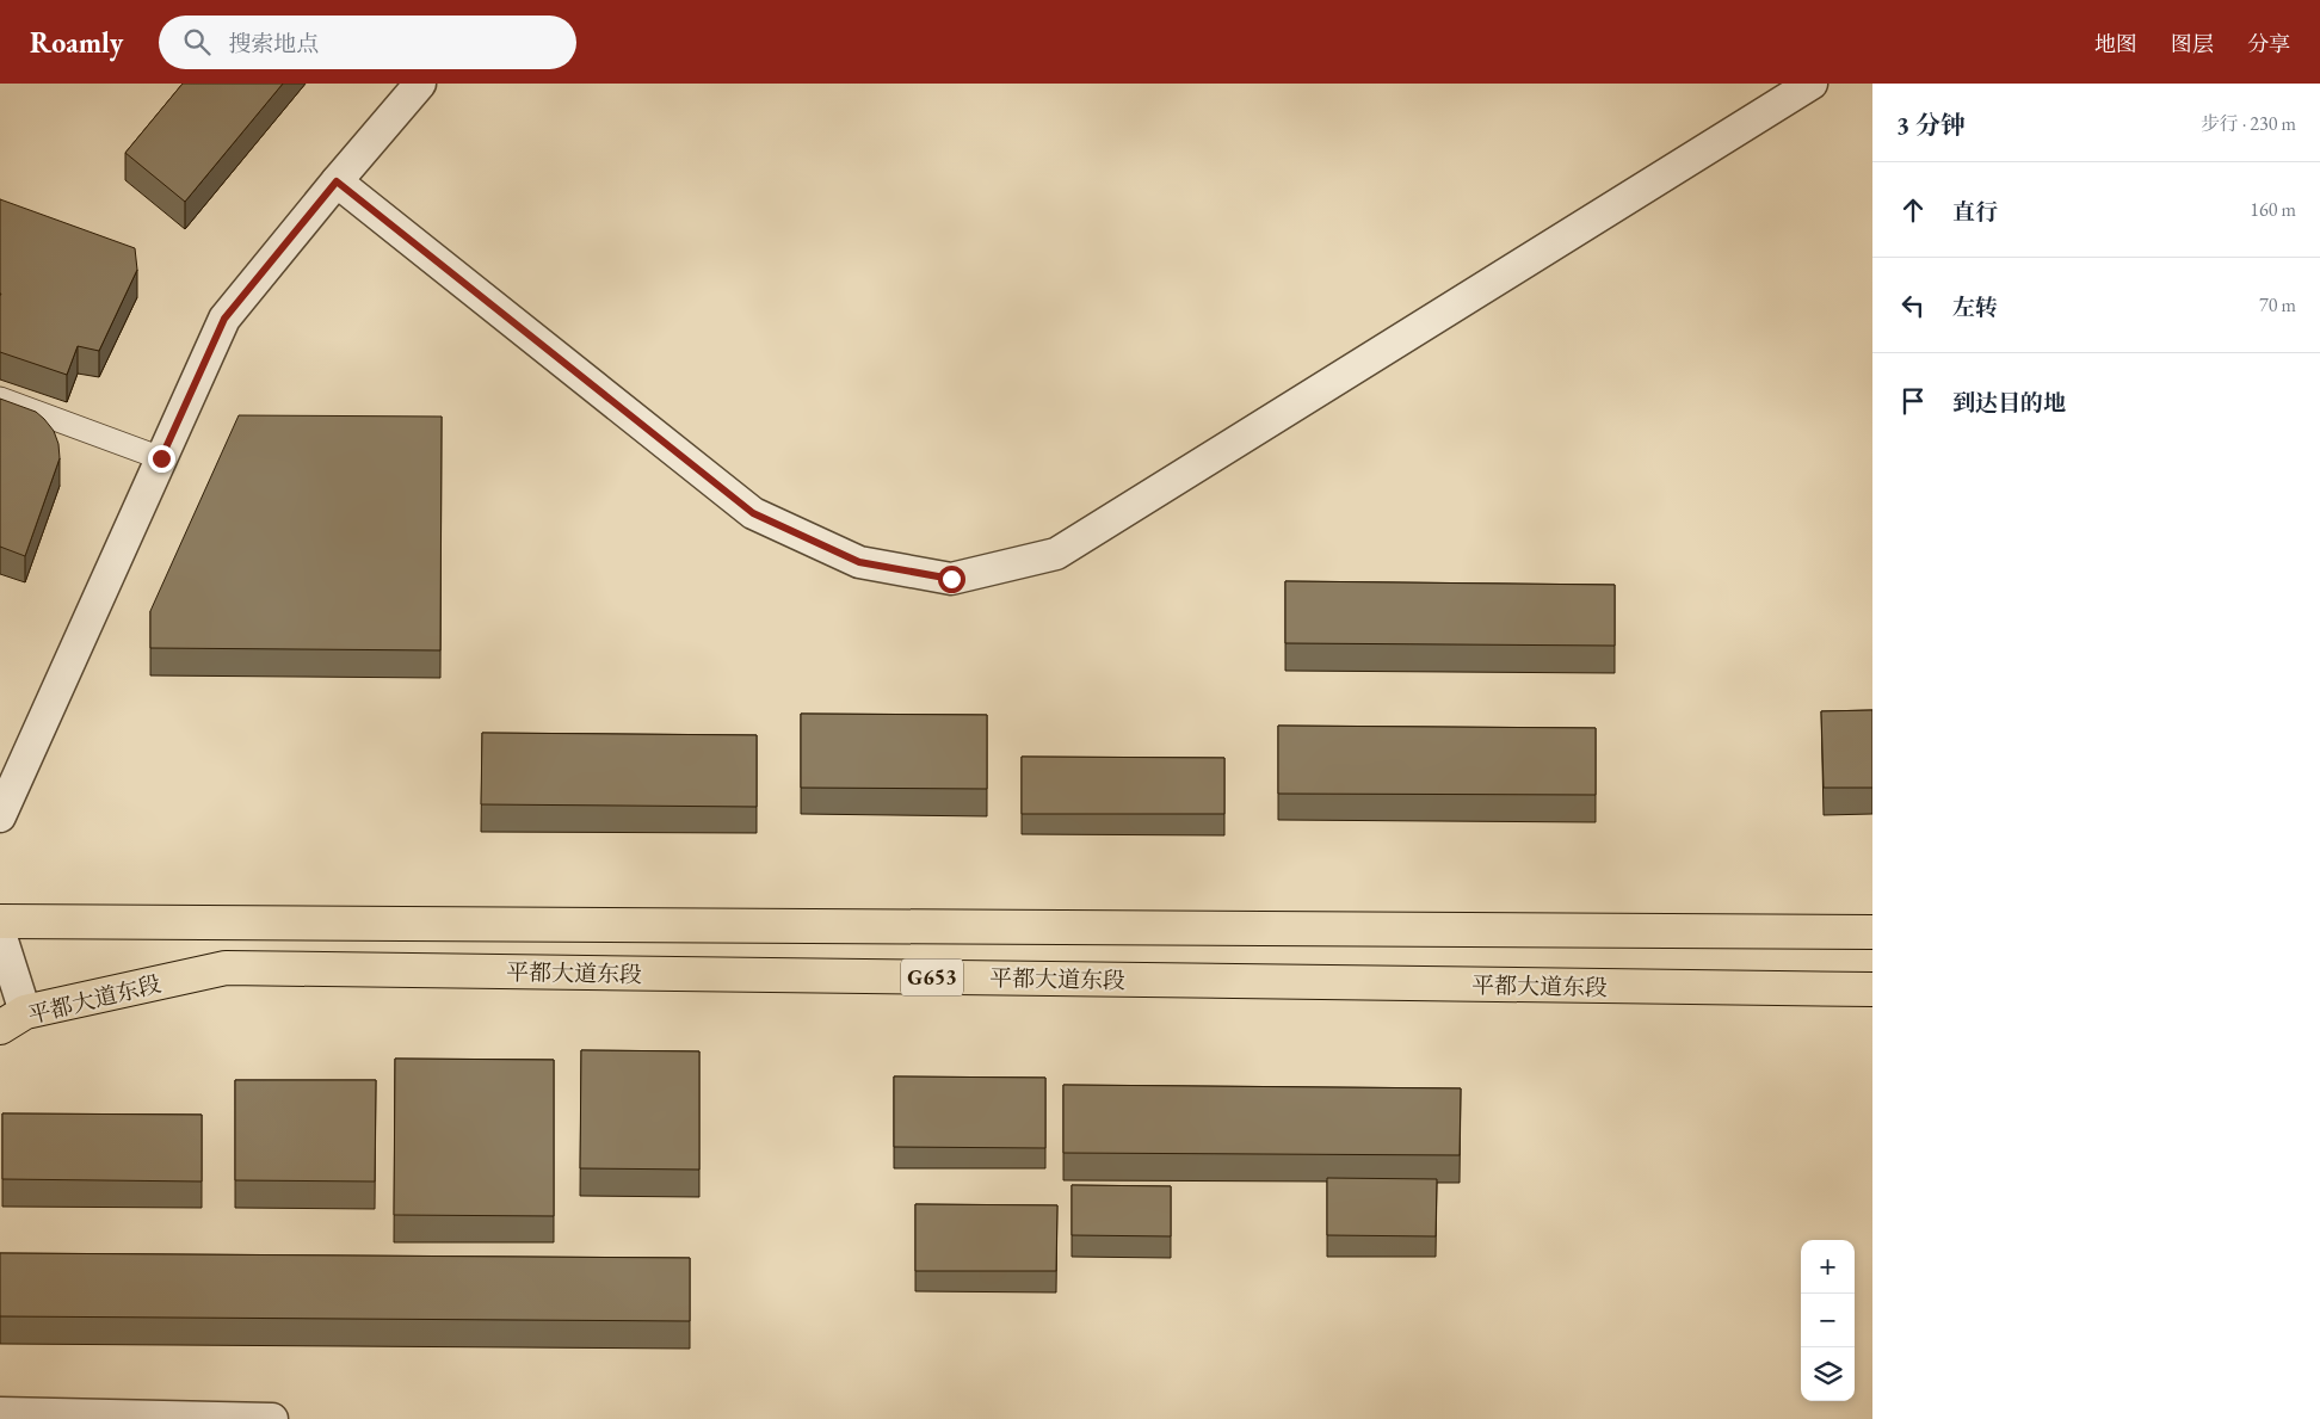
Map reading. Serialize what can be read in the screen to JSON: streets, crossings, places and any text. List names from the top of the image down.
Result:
{
  "streets": {
    "highway": ["平都大道东段", "G653"]
  },
  "page": {
    "header": "Roamly",
    "search": "搜索地点",
    "nav": ["地图", "图层", "分享"],
    "heading": ["3 分钟", "步行 · 230 m"],
    "list": [
      ["直行", "160 m"],
      ["左转", "70 m"],
      "到达目的地"
    ],
    "map_buttons": ["+", "−"]
  }
}
